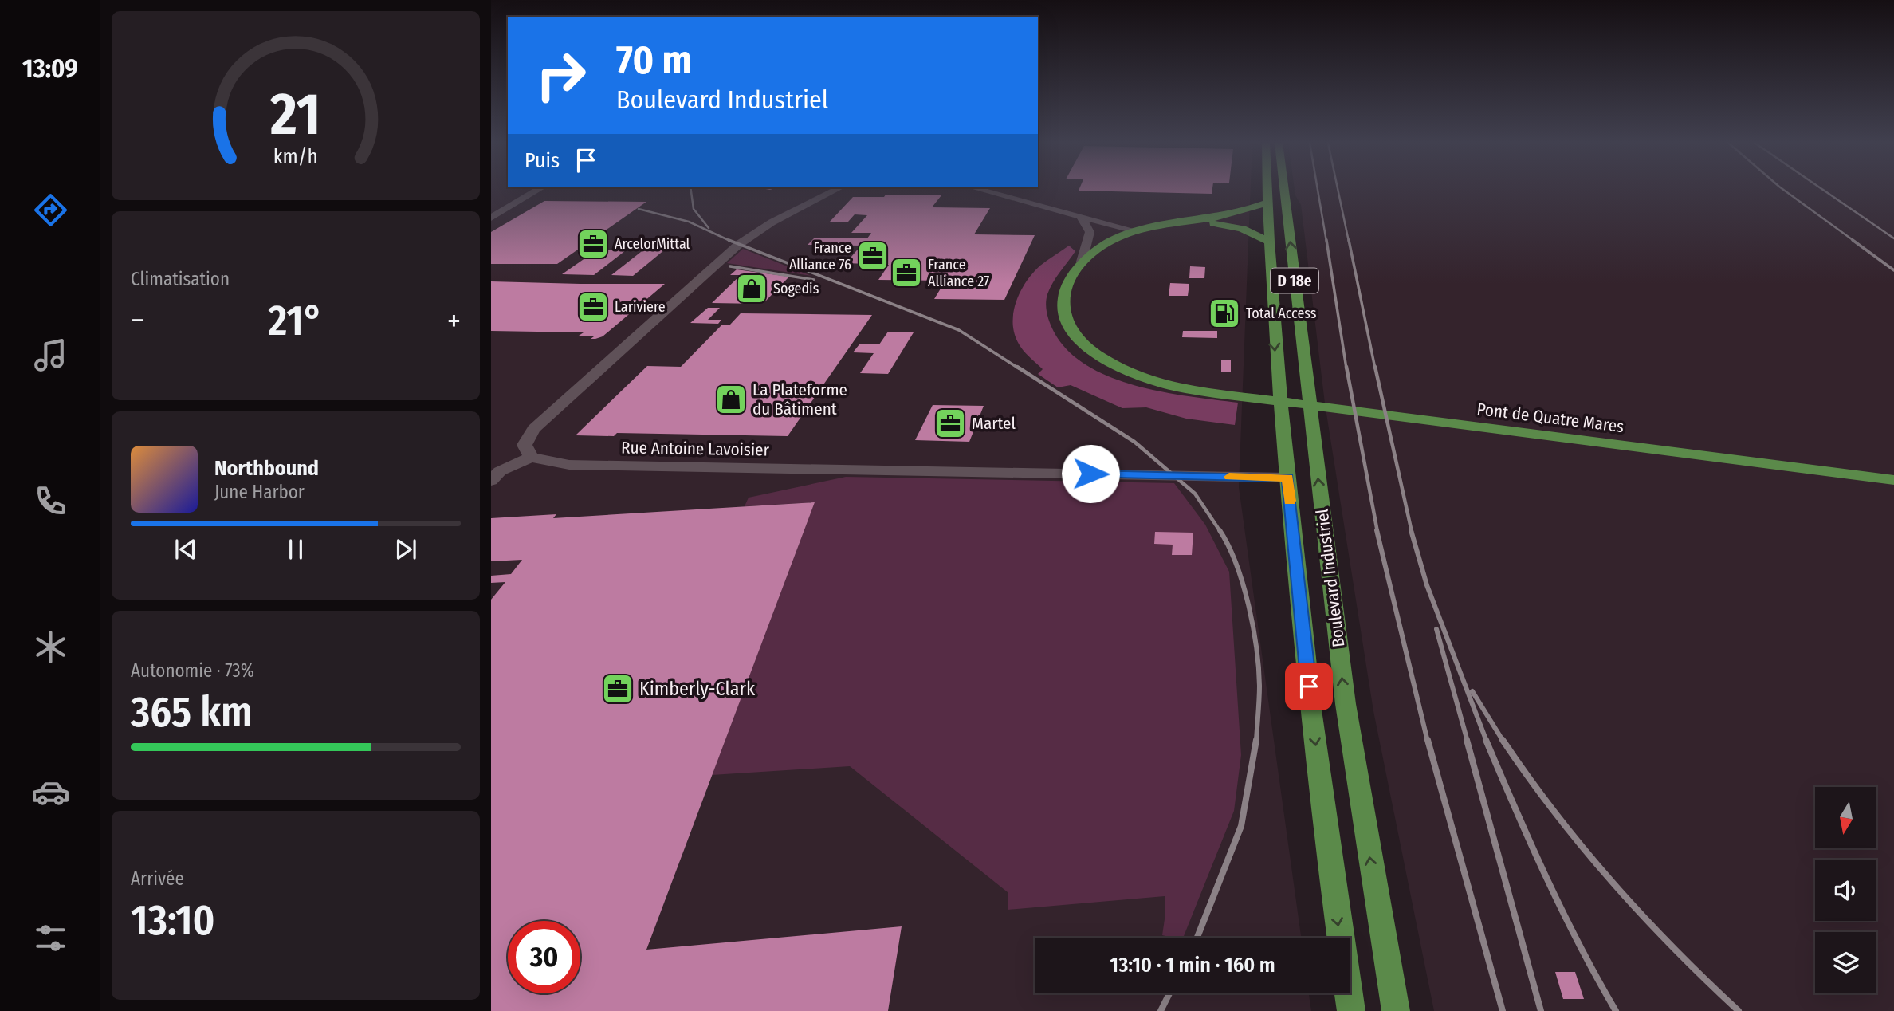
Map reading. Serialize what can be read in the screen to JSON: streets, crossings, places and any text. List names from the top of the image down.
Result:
{
  "streets": {
    "main road": ["D 18e", "Pont de Quatre Mares", "Boulevard Industriel"],
    "street": ["Rue Antoine Lavoisier"]
  },
  "crossings": [
    ["Rue Antoine Lavoisier", "Boulevard Industriel"]
  ],
  "places": {
    "office": [
      "ArcelorMittal",
      "France Alliance 76",
      "France Alliance 27",
      "Lariviere",
      "Martel",
      "Kimberly-Clark"
    ],
    "shop": ["Sogedis", "La Plateforme du Bâtiment"],
    "fuel station": ["Total Access"]
  },
  "north": "bottom",
  "page": {
    "tabs": "13:09",
    "turn": ["70 m", "Boulevard Industriel"],
    "then": "Puis",
    "tile": [
      "Climatisation",
      ["Autonomie · 73%", "365 km"],
      ["Arrivée", "13:10"]
    ],
    "heat": ["−", "21°", "+"],
    "song": ["Northbound", "June Harbor"],
    "limit": "30",
    "trip": "13:10 · 1 min · 160 m",
    "gauge": ["21", "km/h"]
  }
}
